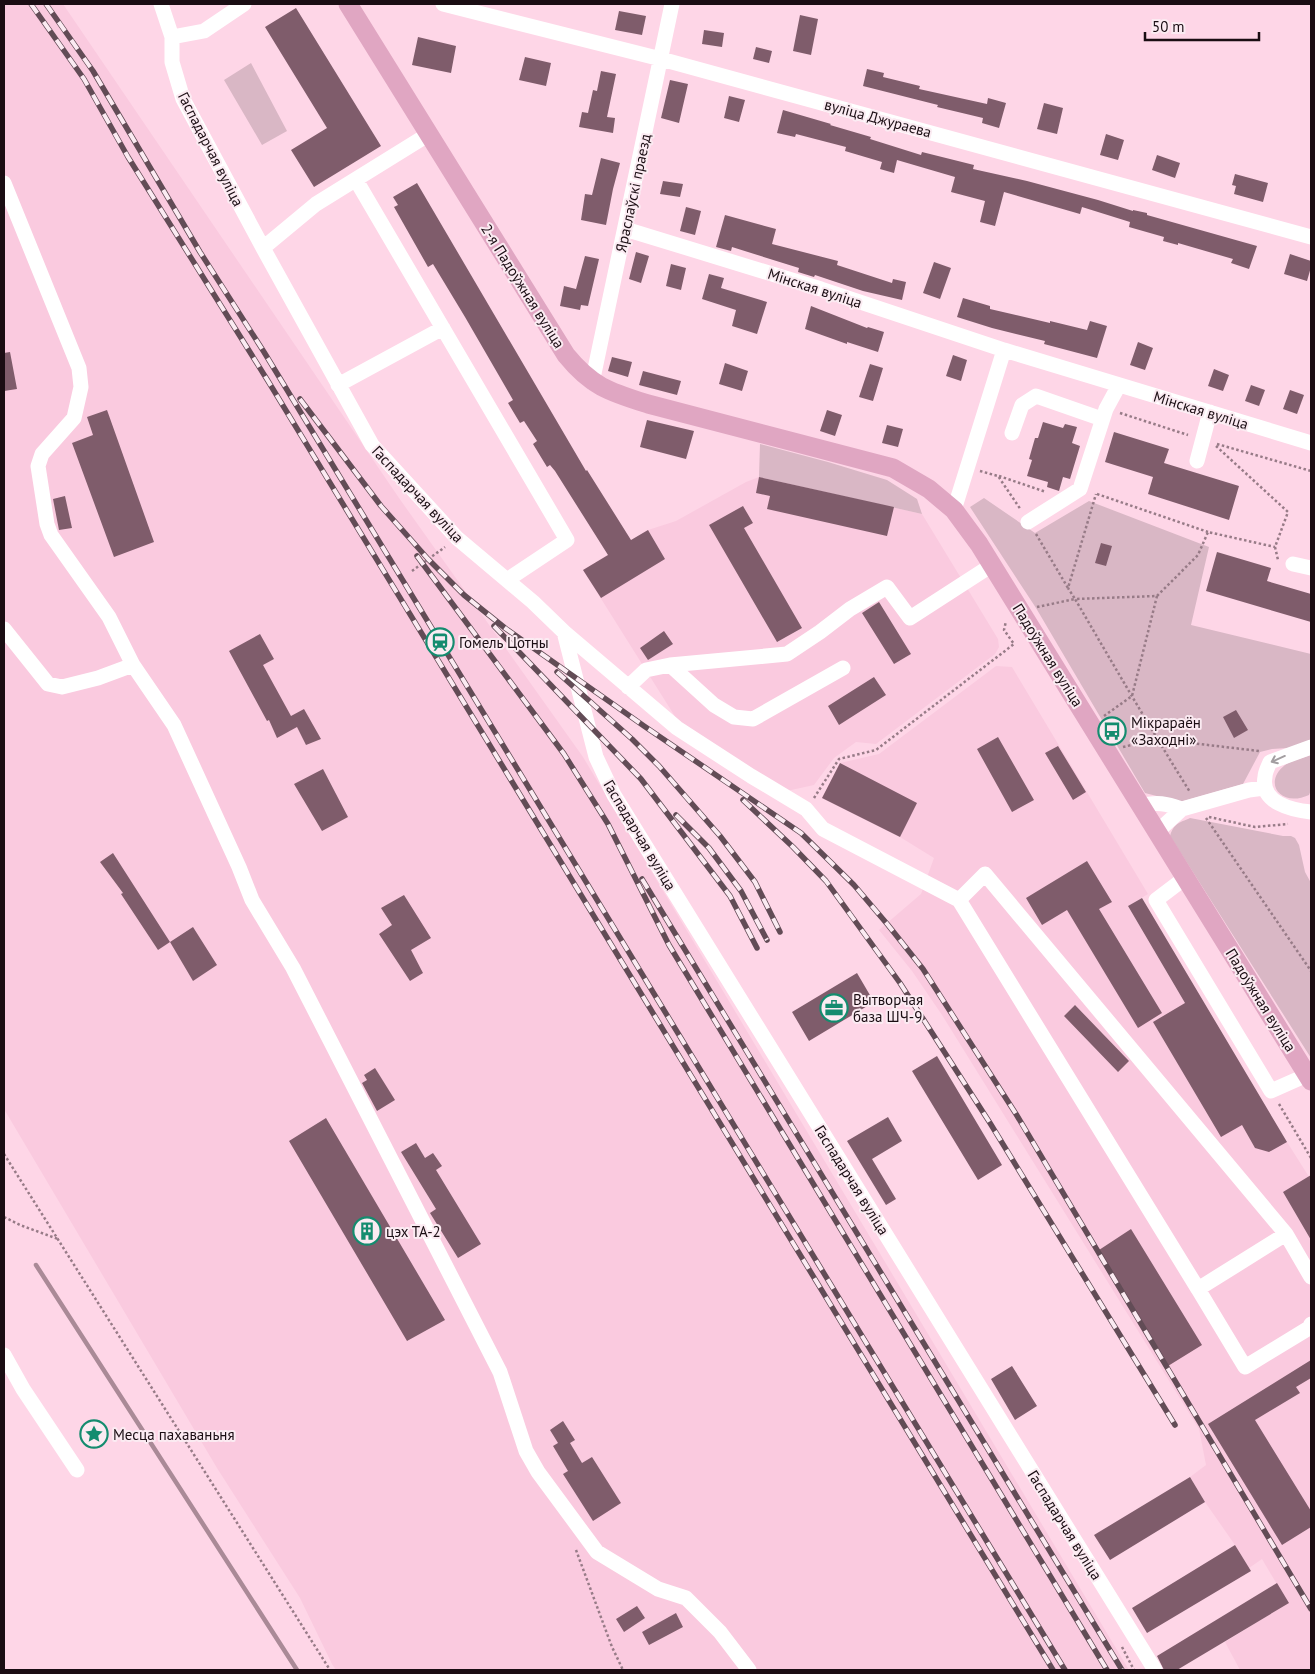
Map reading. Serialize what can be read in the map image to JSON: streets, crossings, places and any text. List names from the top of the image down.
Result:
{
  "streets": {
    "main road": ["2-я Падоўжная вуліца", "Падоўжная вуліца"],
    "street": [
      "вуліца Джураева",
      "Гаспадарчая вуліца",
      "Яраслаўскі праезд",
      "Мінская вуліца"
    ]
  },
  "crossings": [
    ["вуліца Джураева", "Яраслаўскі праезд"],
    ["Яраслаўскі праезд", "2-я Падоўжная вуліца"],
    ["Яраслаўскі праезд", "Мінская вуліца"],
    ["2-я Падоўжная вуліца", "Падоўжная вуліца"]
  ],
  "places": {
    "station": ["Гомель Цотны"],
    "bus stop": ["Мікрараён «Заходні»"],
    "office": ["Вытворчая база ШЧ-9"],
    "building": ["цэх ТА-2"],
    "place": ["Месца пахаваньня"]
  },
  "scale_bar": "50 m"
}
